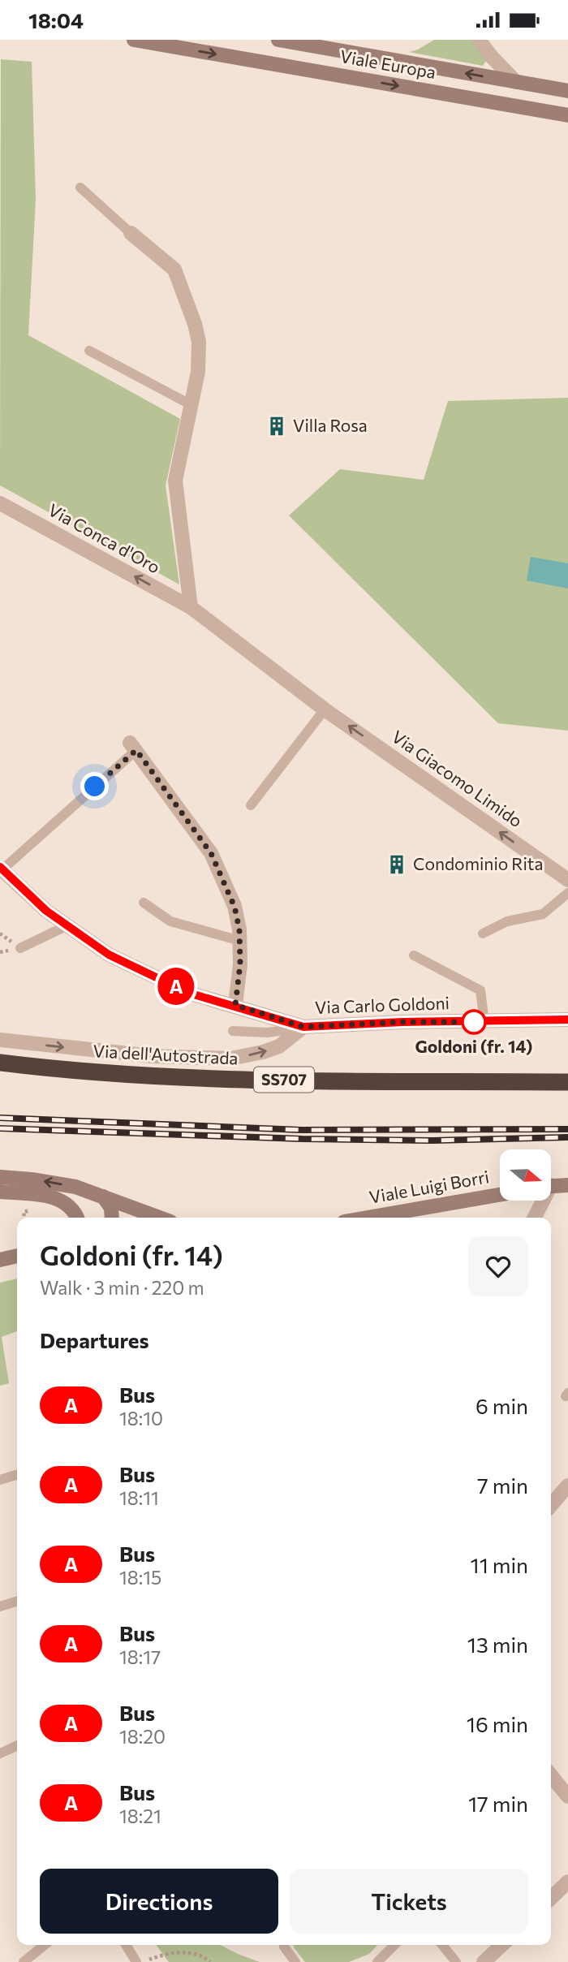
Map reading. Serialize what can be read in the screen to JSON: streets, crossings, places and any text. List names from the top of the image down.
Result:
{
  "streets": {
    "highway": ["Via dell'Autostrada", "SS707"],
    "street": [
      "Viale Europa",
      "Via Conca d'Oro",
      "Via Giacomo Limido",
      "Via Carlo Goldoni",
      "Viale Luigi Borri"
    ]
  },
  "crossings": [
    ["Via Conca d'Oro", "Via Giacomo Limido"]
  ],
  "one_way": ["Via Conca d'Oro", "Via Giacomo Limido"],
  "places": {
    "building": ["Villa Rosa", "Condominio Rita"],
    "other": ["Goldoni (fr. 14)"]
  },
  "lines": ["bus line A"],
  "north": "right",
  "page": {
    "status": "18:04",
    "on_map": "A",
    "heading": [
      ["Goldoni (fr. 14)", "Walk · 3 min · 220 m"],
      "Departures"
    ],
    "list": [
      {
        "mark": "A",
        "name": "Bus",
        "note": "18:10",
        "value": "6 min"
      },
      {
        "mark": "A",
        "name": "Bus",
        "note": "18:11",
        "value": "7 min"
      },
      {
        "mark": "A",
        "name": "Bus",
        "note": "18:15",
        "value": "11 min"
      },
      {
        "mark": "A",
        "name": "Bus",
        "note": "18:17",
        "value": "13 min"
      },
      {
        "mark": "A",
        "name": "Bus",
        "note": "18:20",
        "value": "16 min"
      },
      {
        "mark": "A",
        "name": "Bus",
        "note": "18:21",
        "value": "17 min"
      }
    ],
    "buttons": ["Directions", "Tickets"]
  }
}
